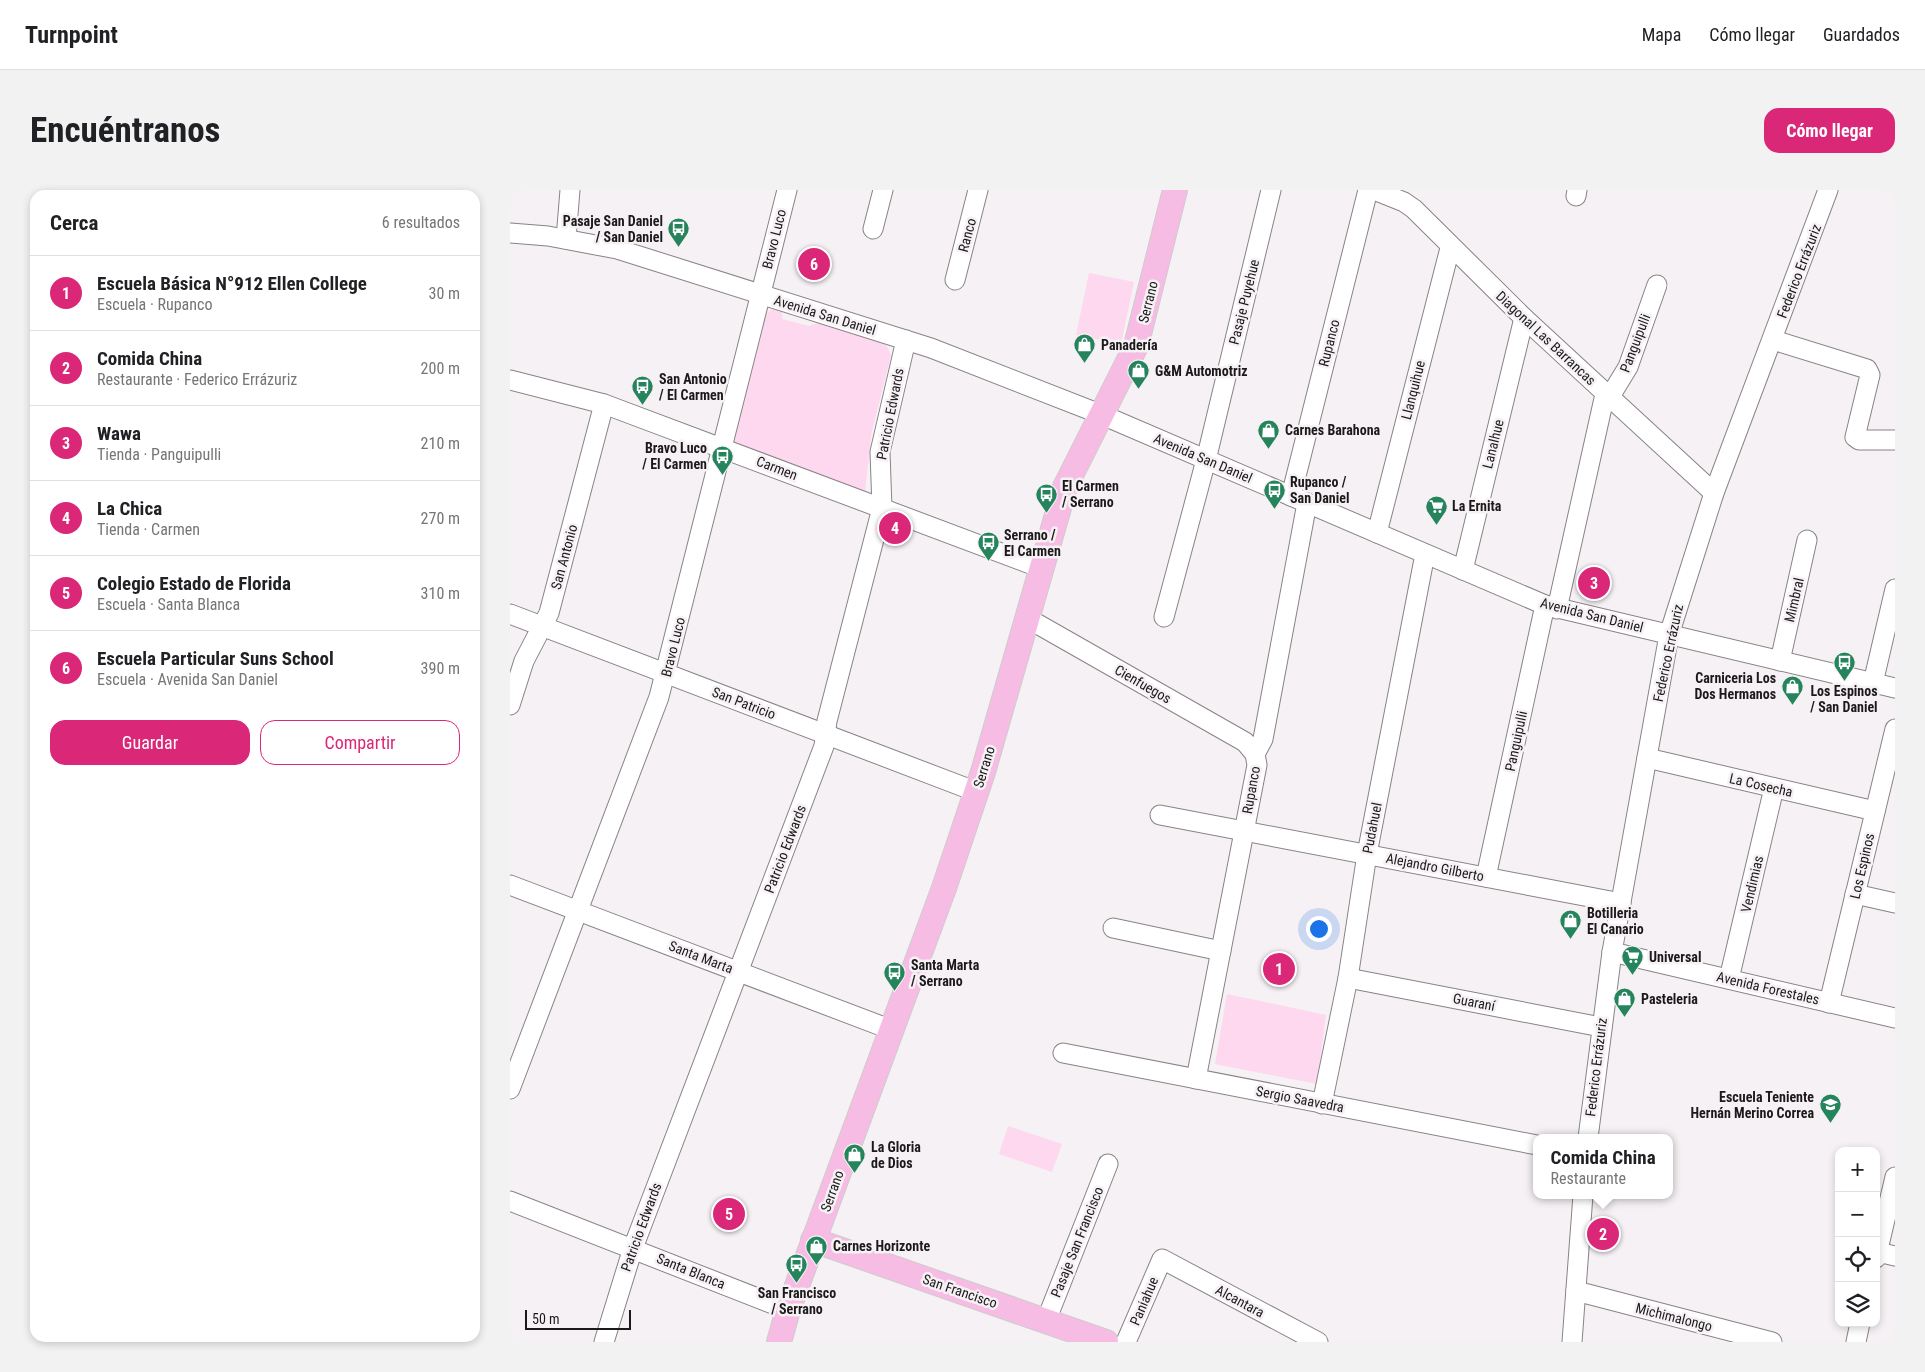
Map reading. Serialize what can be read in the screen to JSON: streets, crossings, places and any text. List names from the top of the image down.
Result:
{
  "streets": {
    "main road": ["Serrano", "San Francisco"],
    "street": [
      "Ranco",
      "Bravo Luco",
      "Federico Errázuriz",
      "Pasaje Puyehue",
      "Avenida San Daniel",
      "Diagonal Las Barrancas",
      "Rupanco",
      "Panguipulli",
      "Llanquihue",
      "Patricio Edwards",
      "Lanalhue",
      "Carmen",
      "San Antonio",
      "Mimbral",
      "Cienfuegos",
      "San Patricio",
      "La Cosecha",
      "Pudahuel",
      "Los Espinos",
      "Alejandro Gilberto",
      "Vendimias",
      "Santa Marta",
      "Avenida Forestales",
      "Guaraní",
      "Sergio Saavedra",
      "Pasaje San Francisco",
      "Santa Blanca",
      "Paniahue",
      "Alcantara",
      "Michimalongo"
    ]
  },
  "crossings": [
    ["Bravo Luco", "Avenida San Daniel"],
    ["Bravo Luco", "Carmen"],
    ["Bravo Luco", "San Patricio"],
    ["Bravo Luco", "Santa Marta"],
    ["Federico Errázuriz", "Avenida San Daniel"],
    ["Federico Errázuriz", "Diagonal Las Barrancas"],
    ["Federico Errázuriz", "La Cosecha"],
    ["Federico Errázuriz", "Alejandro Gilberto"],
    ["Federico Errázuriz", "Avenida Forestales"],
    ["Federico Errázuriz", "Guaraní"],
    ["Serrano", "Avenida San Daniel"],
    ["Serrano", "Carmen"],
    ["Serrano", "Cienfuegos"],
    ["Serrano", "San Patricio"],
    ["Serrano", "Santa Marta"],
    ["Serrano", "Santa Blanca"],
    ["Serrano", "San Francisco"],
    ["Pasaje Puyehue", "Avenida San Daniel"],
    ["Avenida San Daniel", "Rupanco"],
    ["Avenida San Daniel", "Panguipulli"],
    ["Avenida San Daniel", "Llanquihue"],
    ["Avenida San Daniel", "Patricio Edwards"],
    ["Avenida San Daniel", "Lanalhue"],
    ["Avenida San Daniel", "Mimbral"],
    ["Avenida San Daniel", "Pudahuel"],
    ["Diagonal Las Barrancas", "Panguipulli"],
    ["Diagonal Las Barrancas", "Llanquihue"],
    ["Diagonal Las Barrancas", "Lanalhue"],
    ["Rupanco", "Cienfuegos"],
    ["Rupanco", "Alejandro Gilberto"],
    ["Rupanco", "Sergio Saavedra"],
    ["Panguipulli", "Alejandro Gilberto"],
    ["Patricio Edwards", "Carmen"],
    ["Patricio Edwards", "San Patricio"],
    ["Patricio Edwards", "Santa Marta"],
    ["Patricio Edwards", "Santa Blanca"],
    ["Carmen", "San Antonio"],
    ["San Antonio", "San Patricio"],
    ["La Cosecha", "Los Espinos"],
    ["La Cosecha", "Vendimias"],
    ["Pudahuel", "Alejandro Gilberto"],
    ["Pudahuel", "Guaraní"],
    ["Pudahuel", "Sergio Saavedra"],
    ["Los Espinos", "Avenida Forestales"],
    ["Vendimias", "Avenida Forestales"],
    ["Pasaje San Francisco", "San Francisco"],
    ["Paniahue", "Alcantara"]
  ],
  "places": {
    "bus stop": [
      "Pasaje San Daniel / San Daniel",
      "San Antonio / El Carmen",
      "Bravo Luco / El Carmen",
      "Rupanco / San Daniel",
      "El Carmen / Serrano",
      "Serrano / El Carmen",
      "Los Espinos / San Daniel",
      "Santa Marta / Serrano",
      "San Francisco / Serrano"
    ],
    "shop": [
      "Panadería",
      "G&M Automotriz",
      "Carnes Barahona",
      "Carniceria Los Dos Hermanos",
      "Botilleria El Canario",
      "Pasteleria",
      "La Gloria de Dios",
      "Carnes Horizonte"
    ],
    "supermarket": ["La Ernita", "Universal"],
    "school or university": ["Escuela Teniente Hernán Merino Correa"]
  },
  "scale_bar": "50 m",
  "page": {
    "header": "Turnpoint",
    "nav": ["Mapa", "Cómo llegar", "Guardados"],
    "buttons": [
      "Cómo llegar",
      ["Guardar", "Compartir"]
    ],
    "title": "Encuéntranos",
    "heading": ["Cerca", "6 resultados"],
    "pins": [
      "6",
      "4",
      "3",
      "1",
      "5",
      "2"
    ],
    "list": [
      {
        "mark": "1",
        "name": "Escuela Básica N°912 Ellen College",
        "note": "Escuela · Rupanco",
        "value": "30 m"
      },
      {
        "mark": "2",
        "name": "Comida China",
        "note": "Restaurante · Federico Errázuriz",
        "value": "200 m"
      },
      {
        "mark": "3",
        "name": "Wawa",
        "note": "Tienda · Panguipulli",
        "value": "210 m"
      },
      {
        "mark": "4",
        "name": "La Chica",
        "note": "Tienda · Carmen",
        "value": "270 m"
      },
      {
        "mark": "5",
        "name": "Colegio Estado de Florida",
        "note": "Escuela · Santa Blanca",
        "value": "310 m"
      },
      {
        "mark": "6",
        "name": "Escuela Particular Suns School",
        "note": "Escuela · Avenida San Daniel",
        "value": "390 m"
      }
    ],
    "popup": ["Comida China", "Restaurante"],
    "map_buttons": ["+", "−"],
    "scale": "50 m"
  }
}
